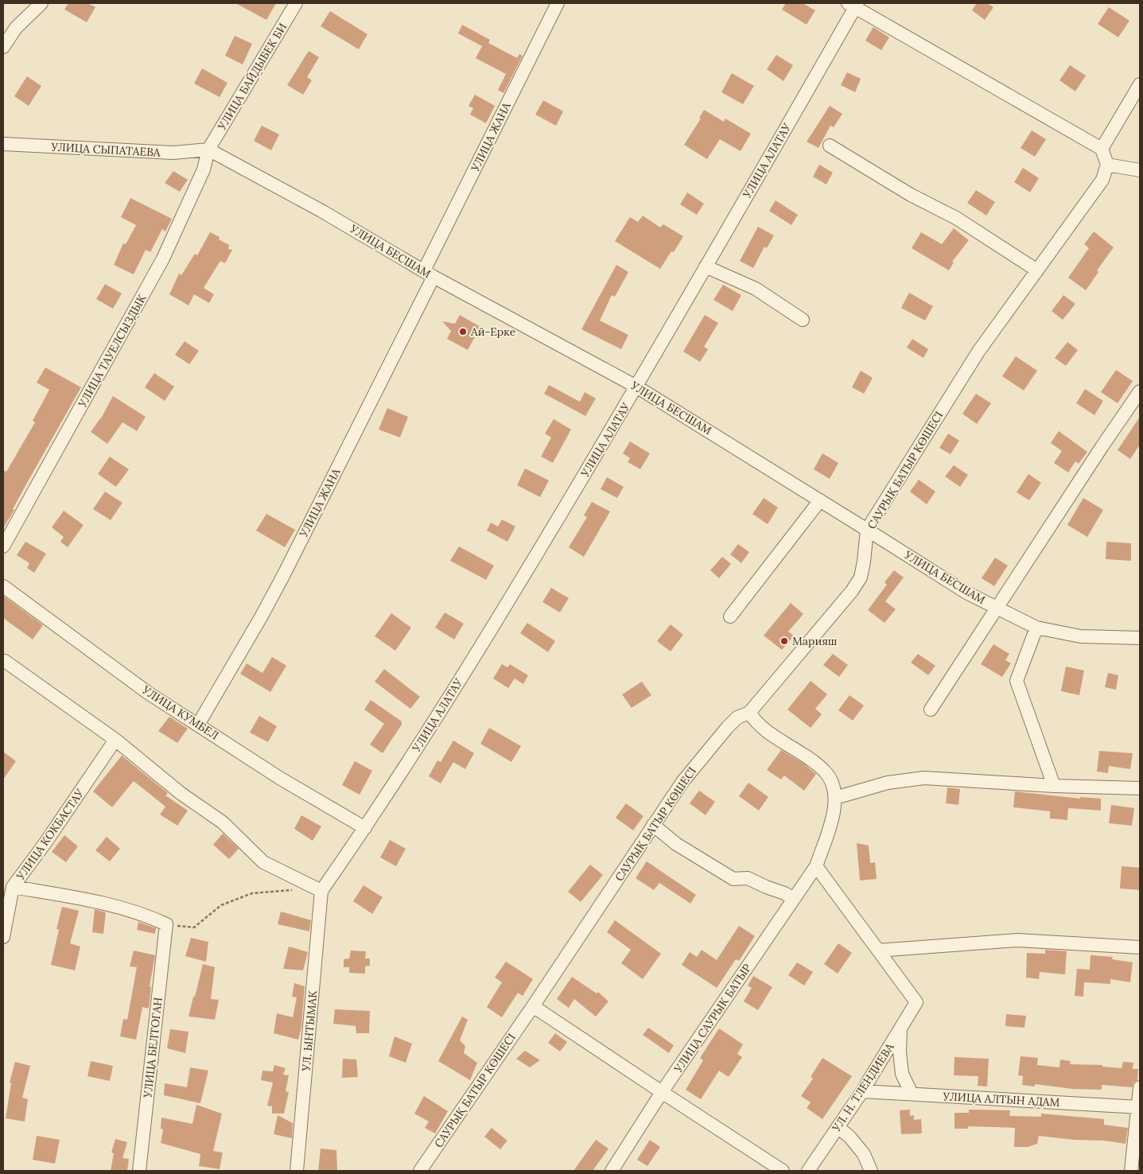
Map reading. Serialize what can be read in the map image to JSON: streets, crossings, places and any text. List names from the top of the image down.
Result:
{
  "streets": {
    "street": [
      "УЛИЦА БАЙДЫБЕК БИ",
      "УЛИЦА ЖАНА",
      "УЛИЦА СЫПАТАЕВА",
      "УЛИЦА АЛАТАУ",
      "УЛИЦА БЕСШАМ",
      "УЛИЦА ТАУЕЛСЫЗДЫК",
      "САУРЫҚ БАТЫР КӨШЕСІ",
      "УЛИЦА КУМБЕЛ",
      "УЛИЦА КОКБАСТАУ",
      "УЛИЦА САУРЫК БАТЫР",
      "УЛ. ЫНТЫМАК",
      "УЛИЦА БЕЛТОГАН",
      "УЛ. Н. ТЛЕНДИЕВА",
      "УЛИЦА АЛТЫН АДАМ"
    ]
  },
  "crossings": [
    ["УЛИЦА БАЙДЫБЕК БИ", "УЛИЦА СЫПАТАЕВА"],
    ["УЛИЦА БАЙДЫБЕК БИ", "УЛИЦА БЕСШАМ"],
    ["УЛИЦА БАЙДЫБЕК БИ", "УЛИЦА ТАУЕЛСЫЗДЫК"],
    ["УЛИЦА ЖАНА", "УЛИЦА БЕСШАМ"],
    ["УЛИЦА ЖАНА", "УЛИЦА КУМБЕЛ"],
    ["УЛИЦА СЫПАТАЕВА", "УЛИЦА БЕСШАМ"],
    ["УЛИЦА СЫПАТАЕВА", "УЛИЦА ТАУЕЛСЫЗДЫК"],
    ["УЛИЦА АЛАТАУ", "УЛИЦА БЕСШАМ"],
    ["УЛИЦА АЛАТАУ", "УЛИЦА КУМБЕЛ"],
    ["УЛИЦА АЛАТАУ", "УЛ. ЫНТЫМАК"],
    ["УЛИЦА БЕСШАМ", "УЛИЦА ТАУЕЛСЫЗДЫК"],
    ["УЛИЦА БЕСШАМ", "САУРЫҚ БАТЫР КӨШЕСІ"],
    ["УЛ. Н. ТЛЕНДИЕВА", "УЛИЦА АЛТЫН АДАМ"]
  ],
  "places": ["Ай-Ерке", "Марияш"]
}
